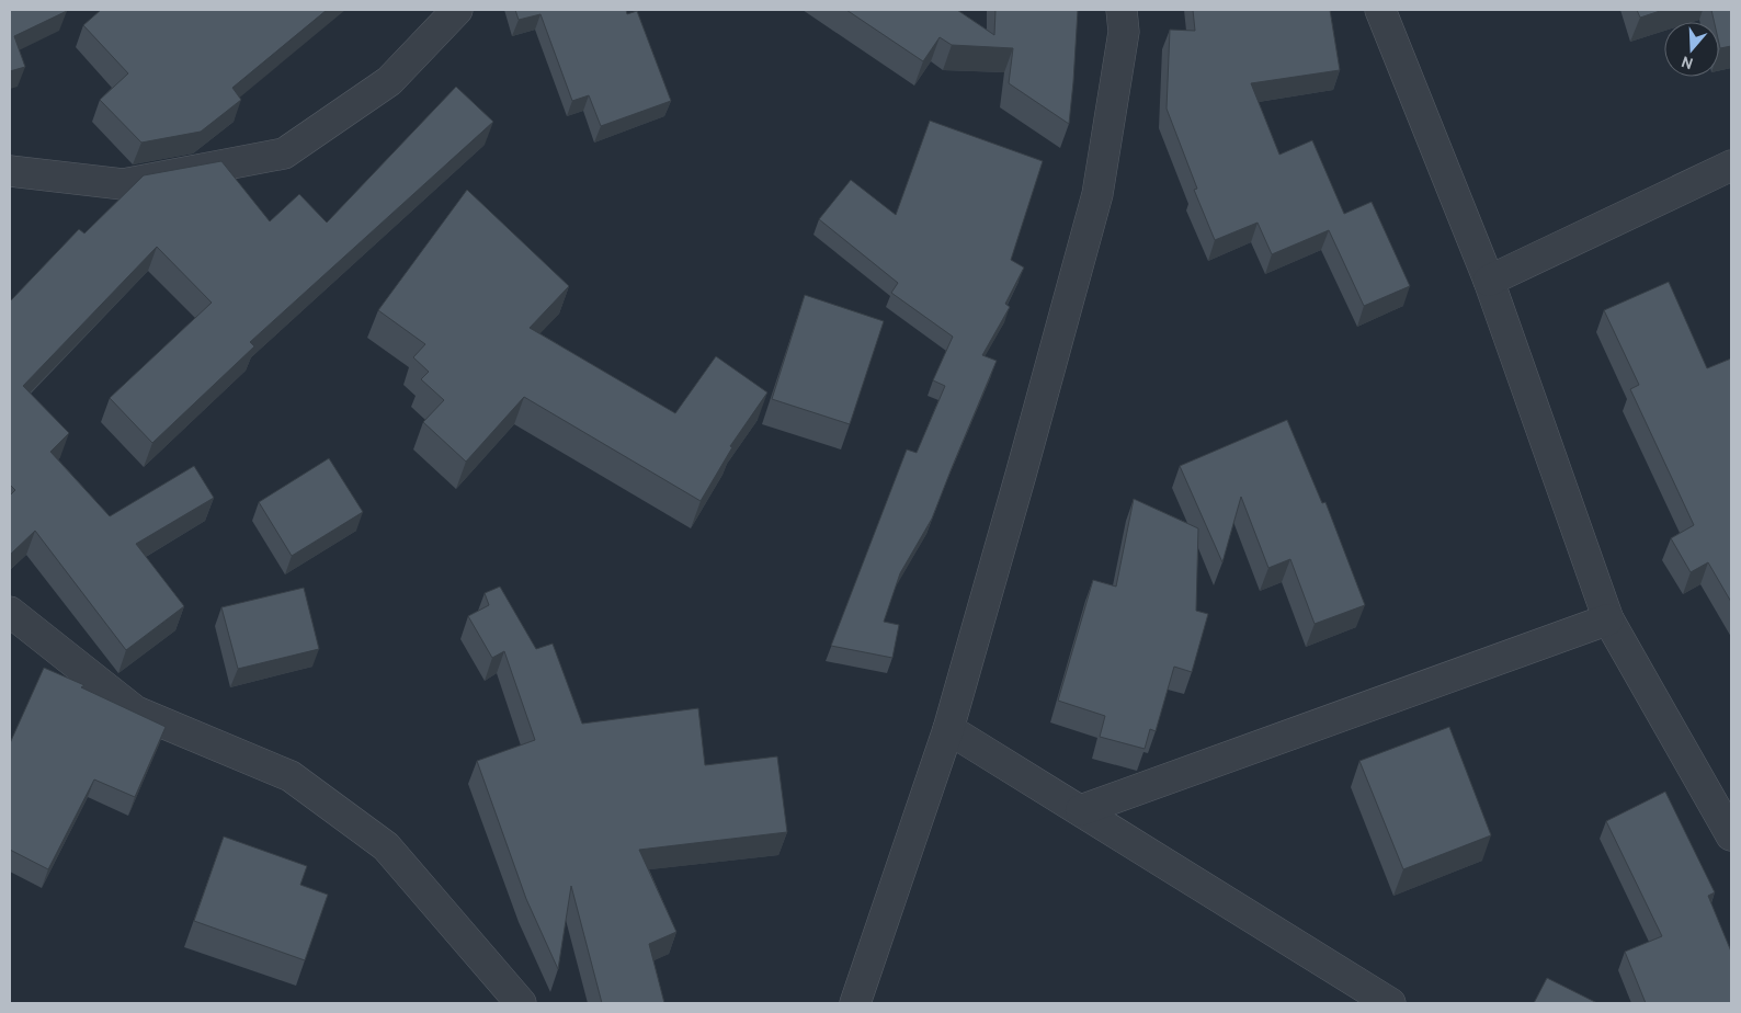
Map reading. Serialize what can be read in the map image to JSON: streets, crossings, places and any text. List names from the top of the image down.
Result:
{
  "north": "bottom"
}
